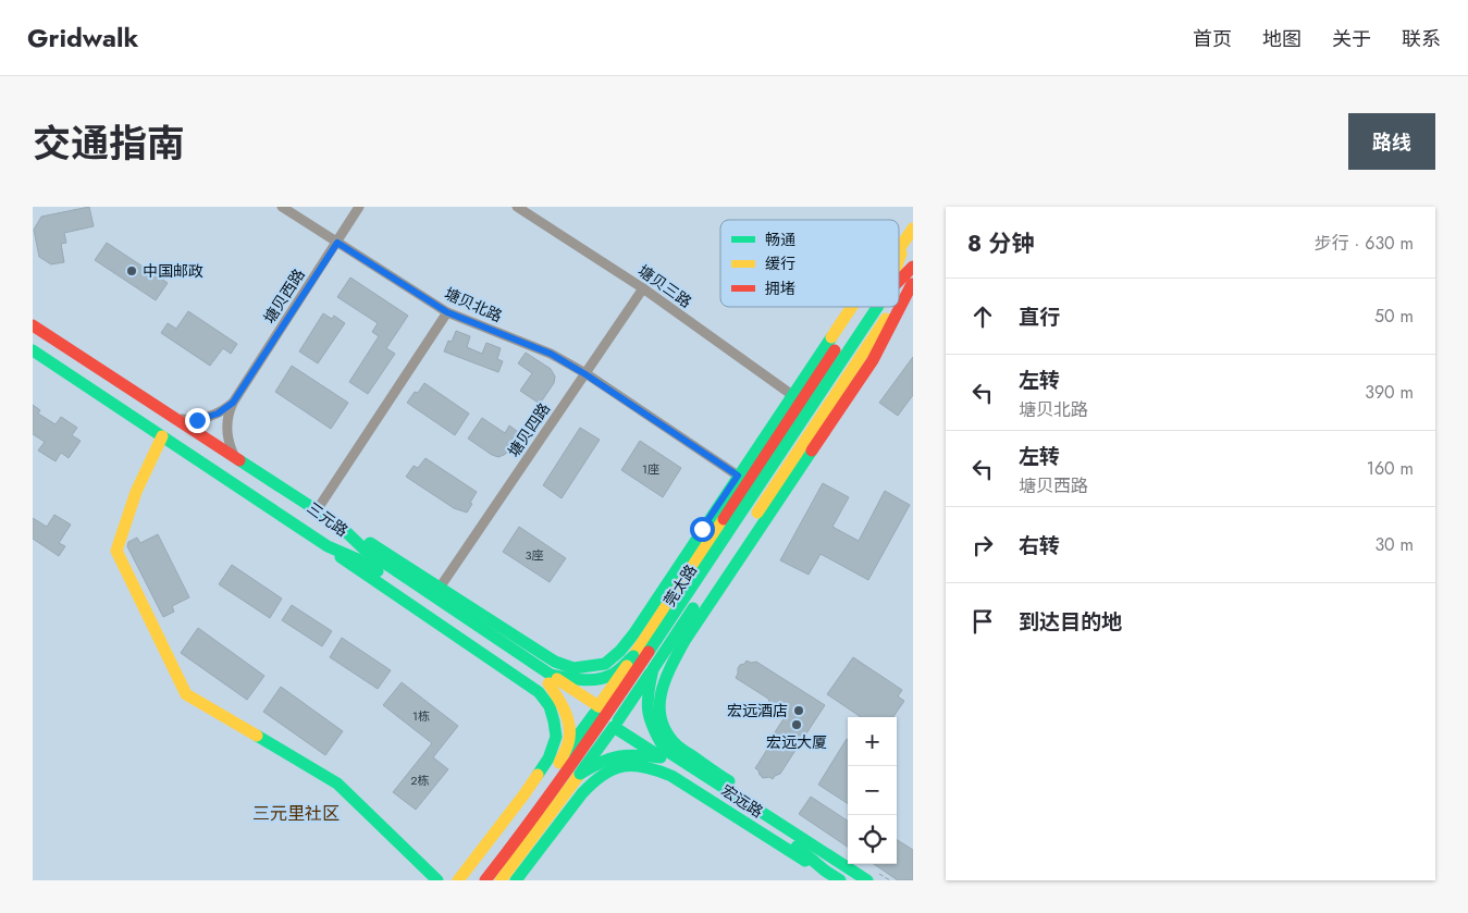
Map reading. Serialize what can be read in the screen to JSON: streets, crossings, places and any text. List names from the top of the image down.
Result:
{
  "streets": {
    "main road": ["三元路", "莞太路", "宏远路"],
    "street": [
      "塘贝三路",
      "塘贝西路",
      "塘贝北路",
      "塘贝四路"
    ]
  },
  "crossings": [
    ["塘贝三路", "塘贝四路"],
    ["塘贝西路", "塘贝北路"],
    ["塘贝北路", "塘贝四路"],
    ["三元路", "莞太路"],
    ["三元路", "宏远路"],
    ["莞太路", "宏远路"]
  ],
  "districts": ["三元里社区"],
  "places": ["中国邮政", "宏远酒店", "宏远大厦"],
  "house_numbers": [
    "1座",
    "3座",
    "1栋",
    "2栋"
  ],
  "legend": ["畅通", "缓行", "拥堵"],
  "page": {
    "header": "Gridwalk",
    "nav": [
      "首页",
      "地图",
      "关于",
      "联系"
    ],
    "title": "交通指南",
    "buttons": "路线",
    "heading": ["8 分钟", "步行 · 630 m"],
    "list": [
      ["直行", "50 m"],
      ["左转", "塘贝北路", "390 m"],
      ["左转", "塘贝西路", "160 m"],
      ["右转", "30 m"],
      "到达目的地"
    ],
    "map_buttons": ["+", "−"]
  }
}
